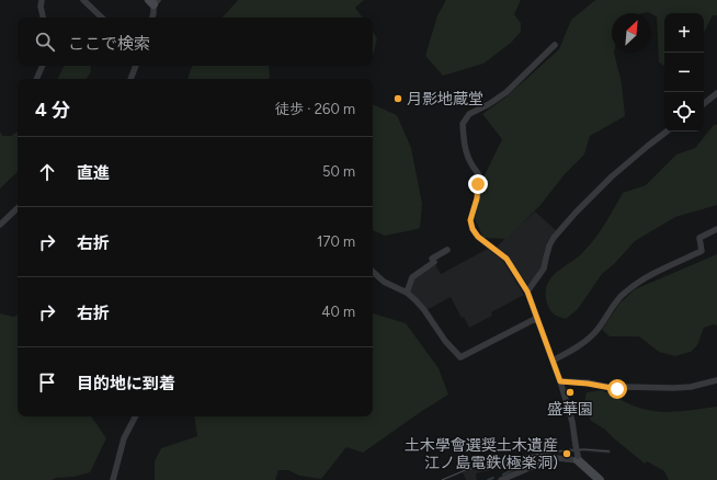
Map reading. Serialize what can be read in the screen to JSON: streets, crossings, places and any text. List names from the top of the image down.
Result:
{
  "places": ["月影地蔵堂", "盛華園", "土木學會選奨土木遺産 江ノ島電鉄(極楽洞)"],
  "north": "top right",
  "page": {
    "map_buttons": ["+", "−"],
    "search": "ここで検索",
    "heading": ["4 分", "徒歩 · 260 m"],
    "list": [
      ["直進", "50 m"],
      ["右折", "170 m"],
      ["右折", "40 m"],
      "目的地に到着"
    ]
  }
}
